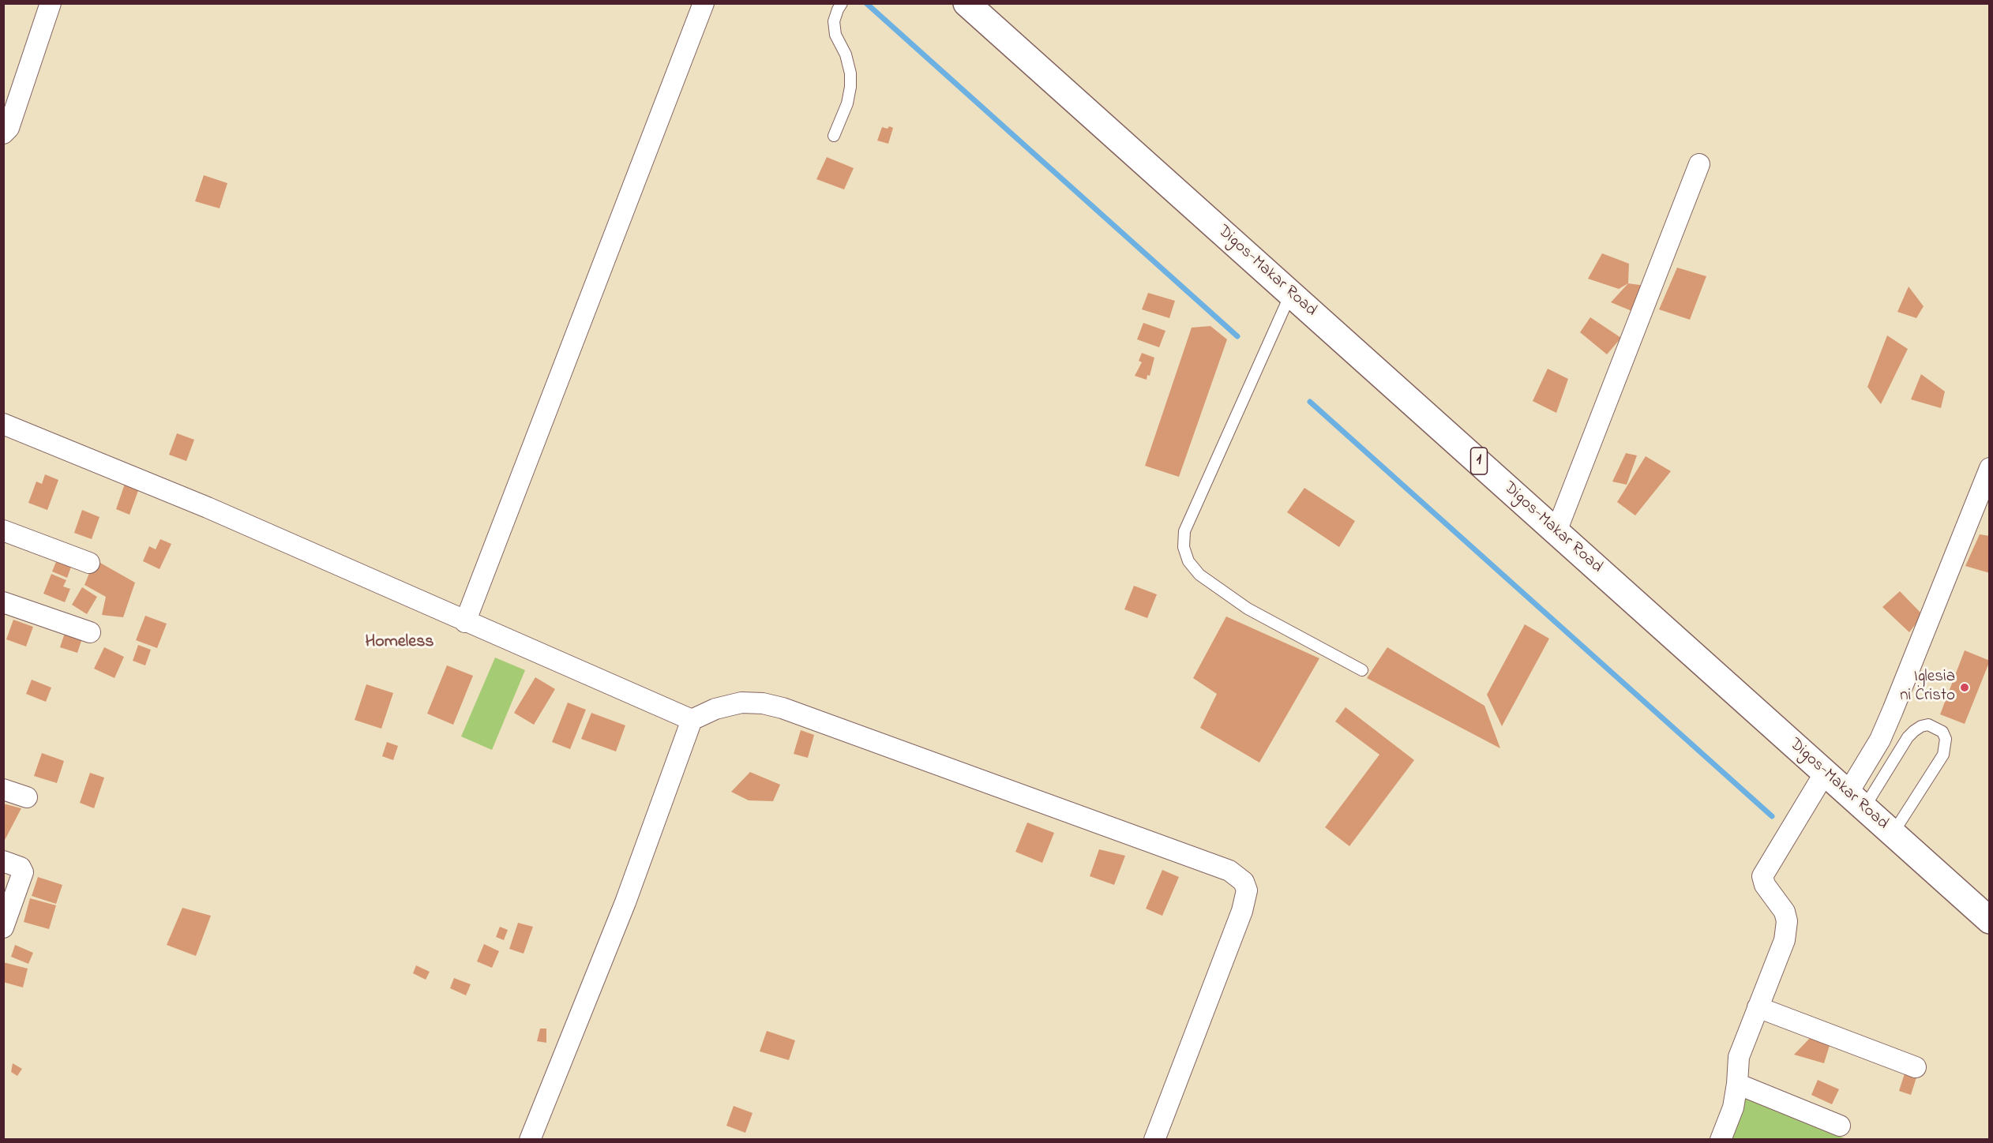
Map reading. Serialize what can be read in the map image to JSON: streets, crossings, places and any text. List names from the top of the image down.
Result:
{
  "streets": {
    "main road": ["Digos-Makar Road", "1"]
  },
  "districts": ["Homeless"],
  "places": ["Iglesia ni Cristo"]
}
